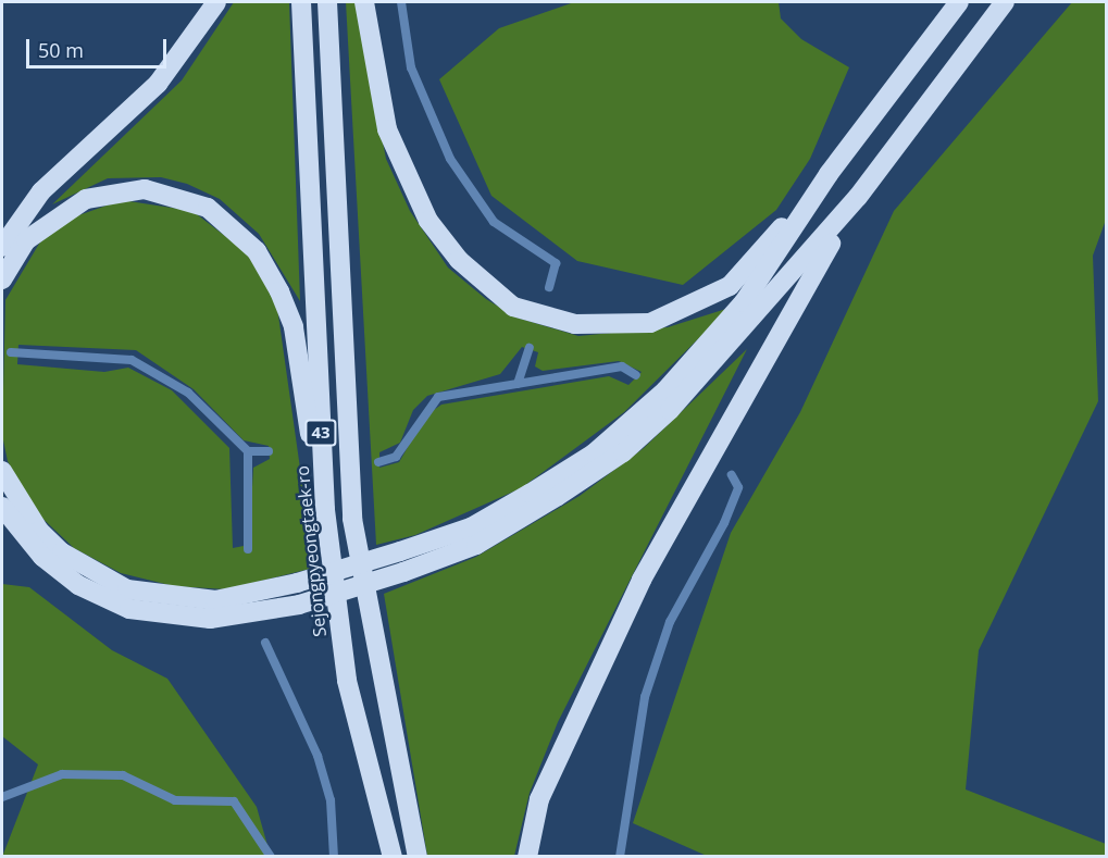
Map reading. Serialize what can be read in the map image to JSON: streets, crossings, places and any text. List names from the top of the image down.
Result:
{
  "streets": {
    "highway": ["43", "Sejongpyeongtaek-ro"]
  },
  "scale_bar": "50 m"
}
